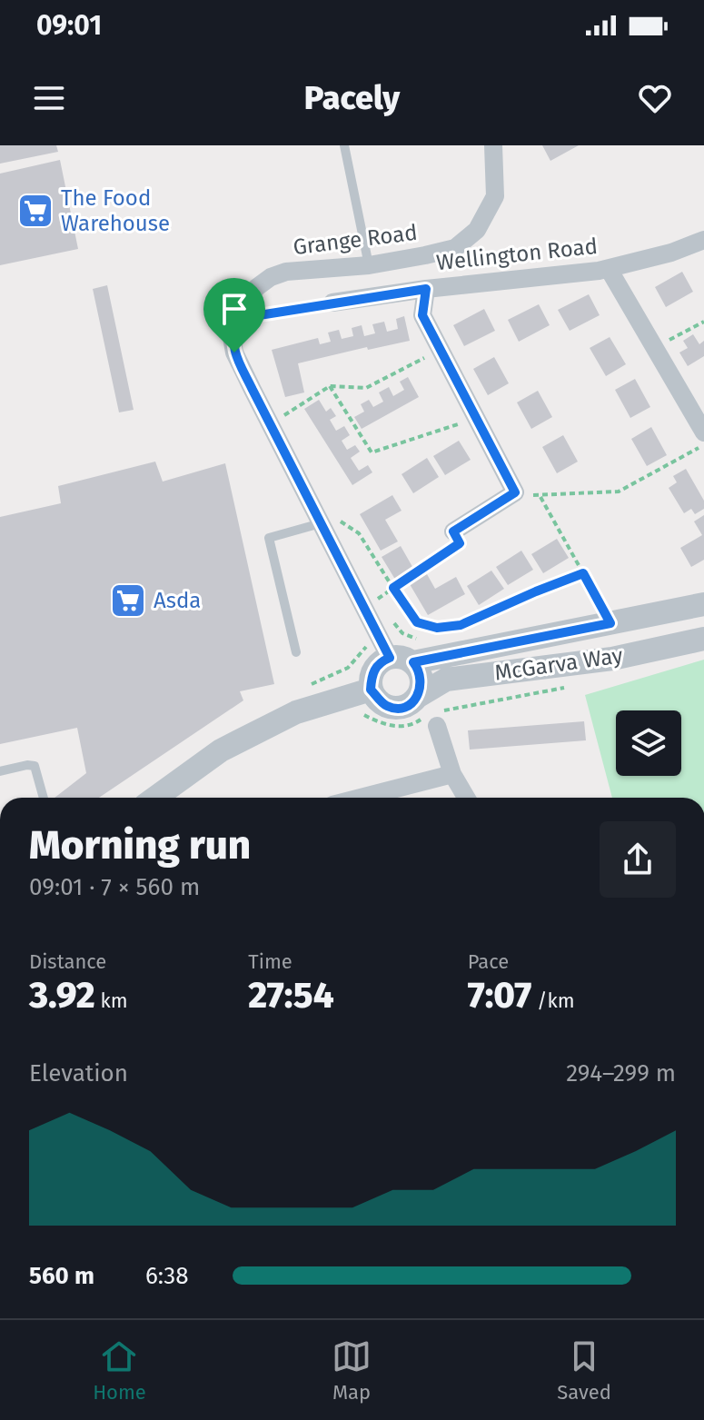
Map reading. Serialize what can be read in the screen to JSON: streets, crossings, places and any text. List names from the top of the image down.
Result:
{
  "streets": {
    "street": ["Grange Road", "Wellington Road", "McGarva Way"]
  },
  "places": {
    "supermarket": ["The Food Warehouse", "Asda"]
  },
  "page": {
    "status": "09:01",
    "header": "Pacely",
    "heading": ["Morning run", "09:01 · 7 × 560 m"],
    "stats": [
      ["Distance", "3.92 km"],
      ["Time", "27:54"],
      ["Pace", "7:07 /km"]
    ],
    "chart": ["Elevation", "294–299 m"],
    "list": [
      {
        "name": "560 m",
        "note": "6:38"
      }
    ],
    "tabs": ["Home", "Map", "Saved"]
  }
}
